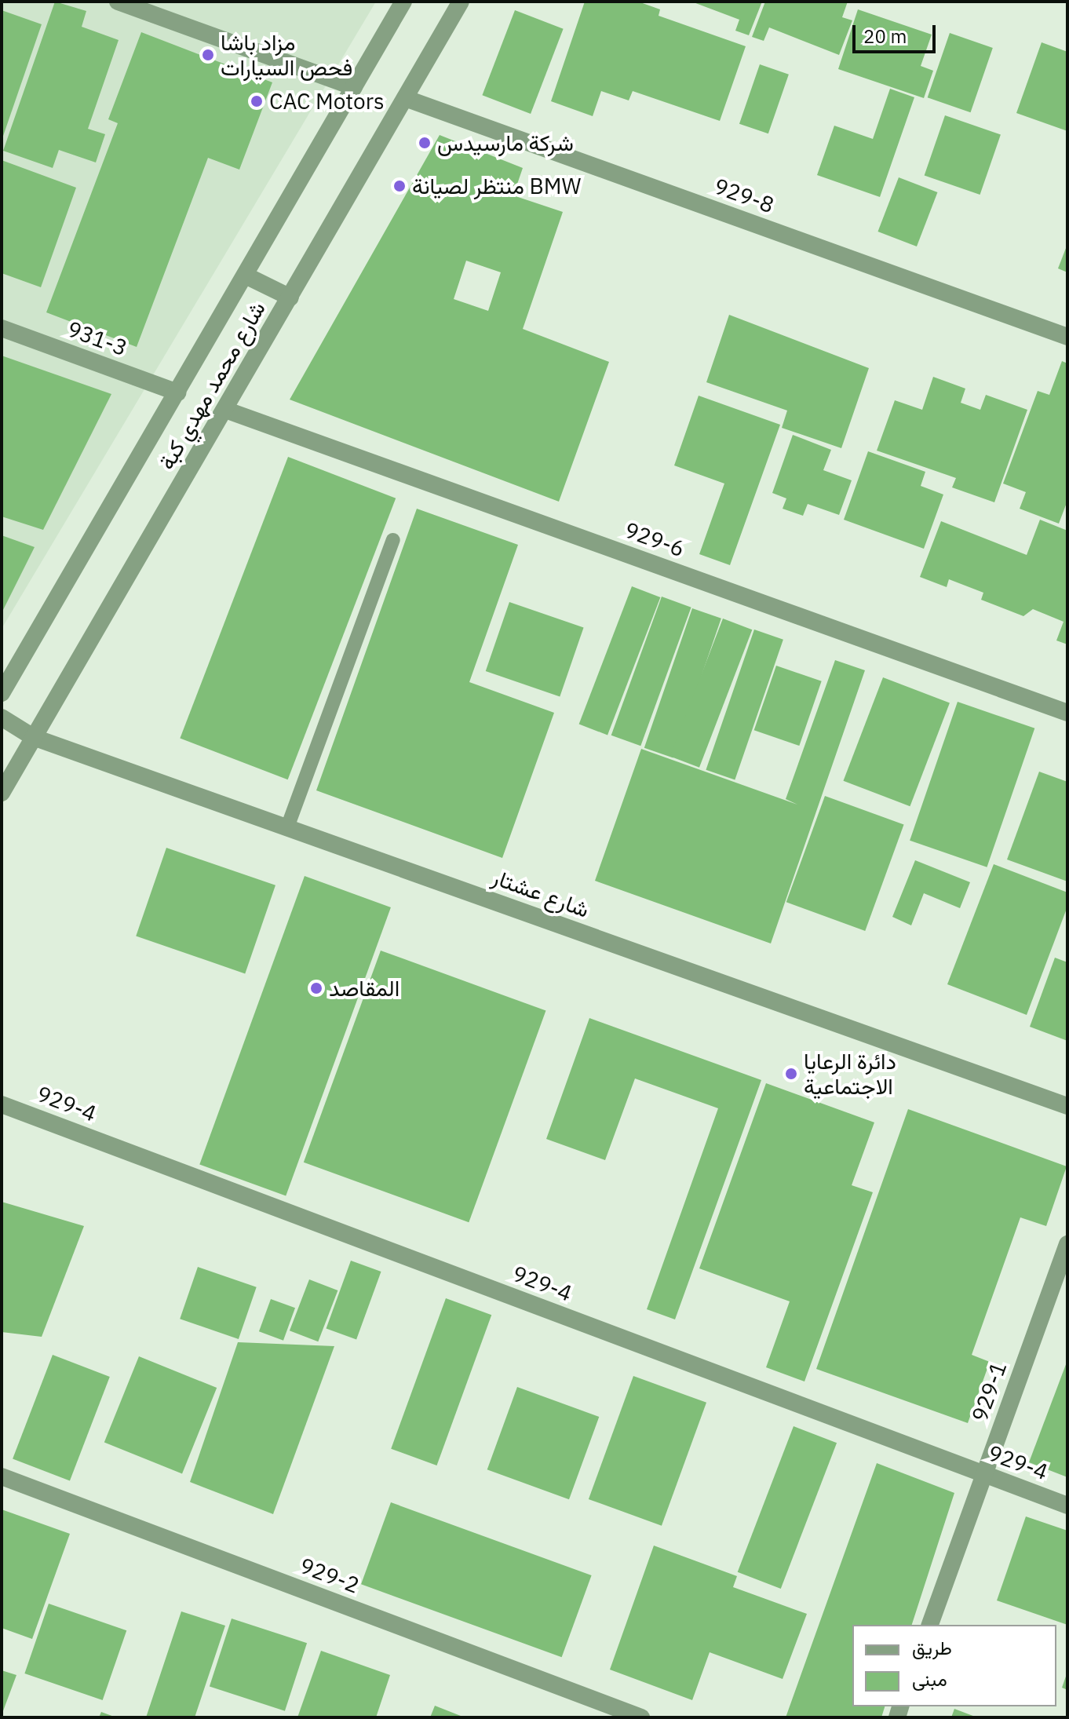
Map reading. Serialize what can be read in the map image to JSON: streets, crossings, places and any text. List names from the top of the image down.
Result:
{
  "streets": {
    "street": [
      "929-8",
      "931-3",
      "شارع محمد مهدي كبة",
      "929-6",
      "شارع عشتار",
      "929-4",
      "929-1",
      "929-2"
    ]
  },
  "crossings": [
    ["929-8", "شارع محمد مهدي كبة"],
    ["931-3", "شارع محمد مهدي كبة"],
    ["شارع محمد مهدي كبة", "929-6"],
    ["شارع محمد مهدي كبة", "شارع عشتار"],
    ["929-4", "929-1"]
  ],
  "places": [
    "مزاد باشا فحص السيارات",
    "CAC Motors",
    "شركة مارسيدس",
    "منتظر لصيانة BMW",
    "المقاصد",
    "دائرة الرعايا الاجتماعية"
  ],
  "legend": ["طريق", "مبنى"],
  "scale_bar": "20 m"
}
